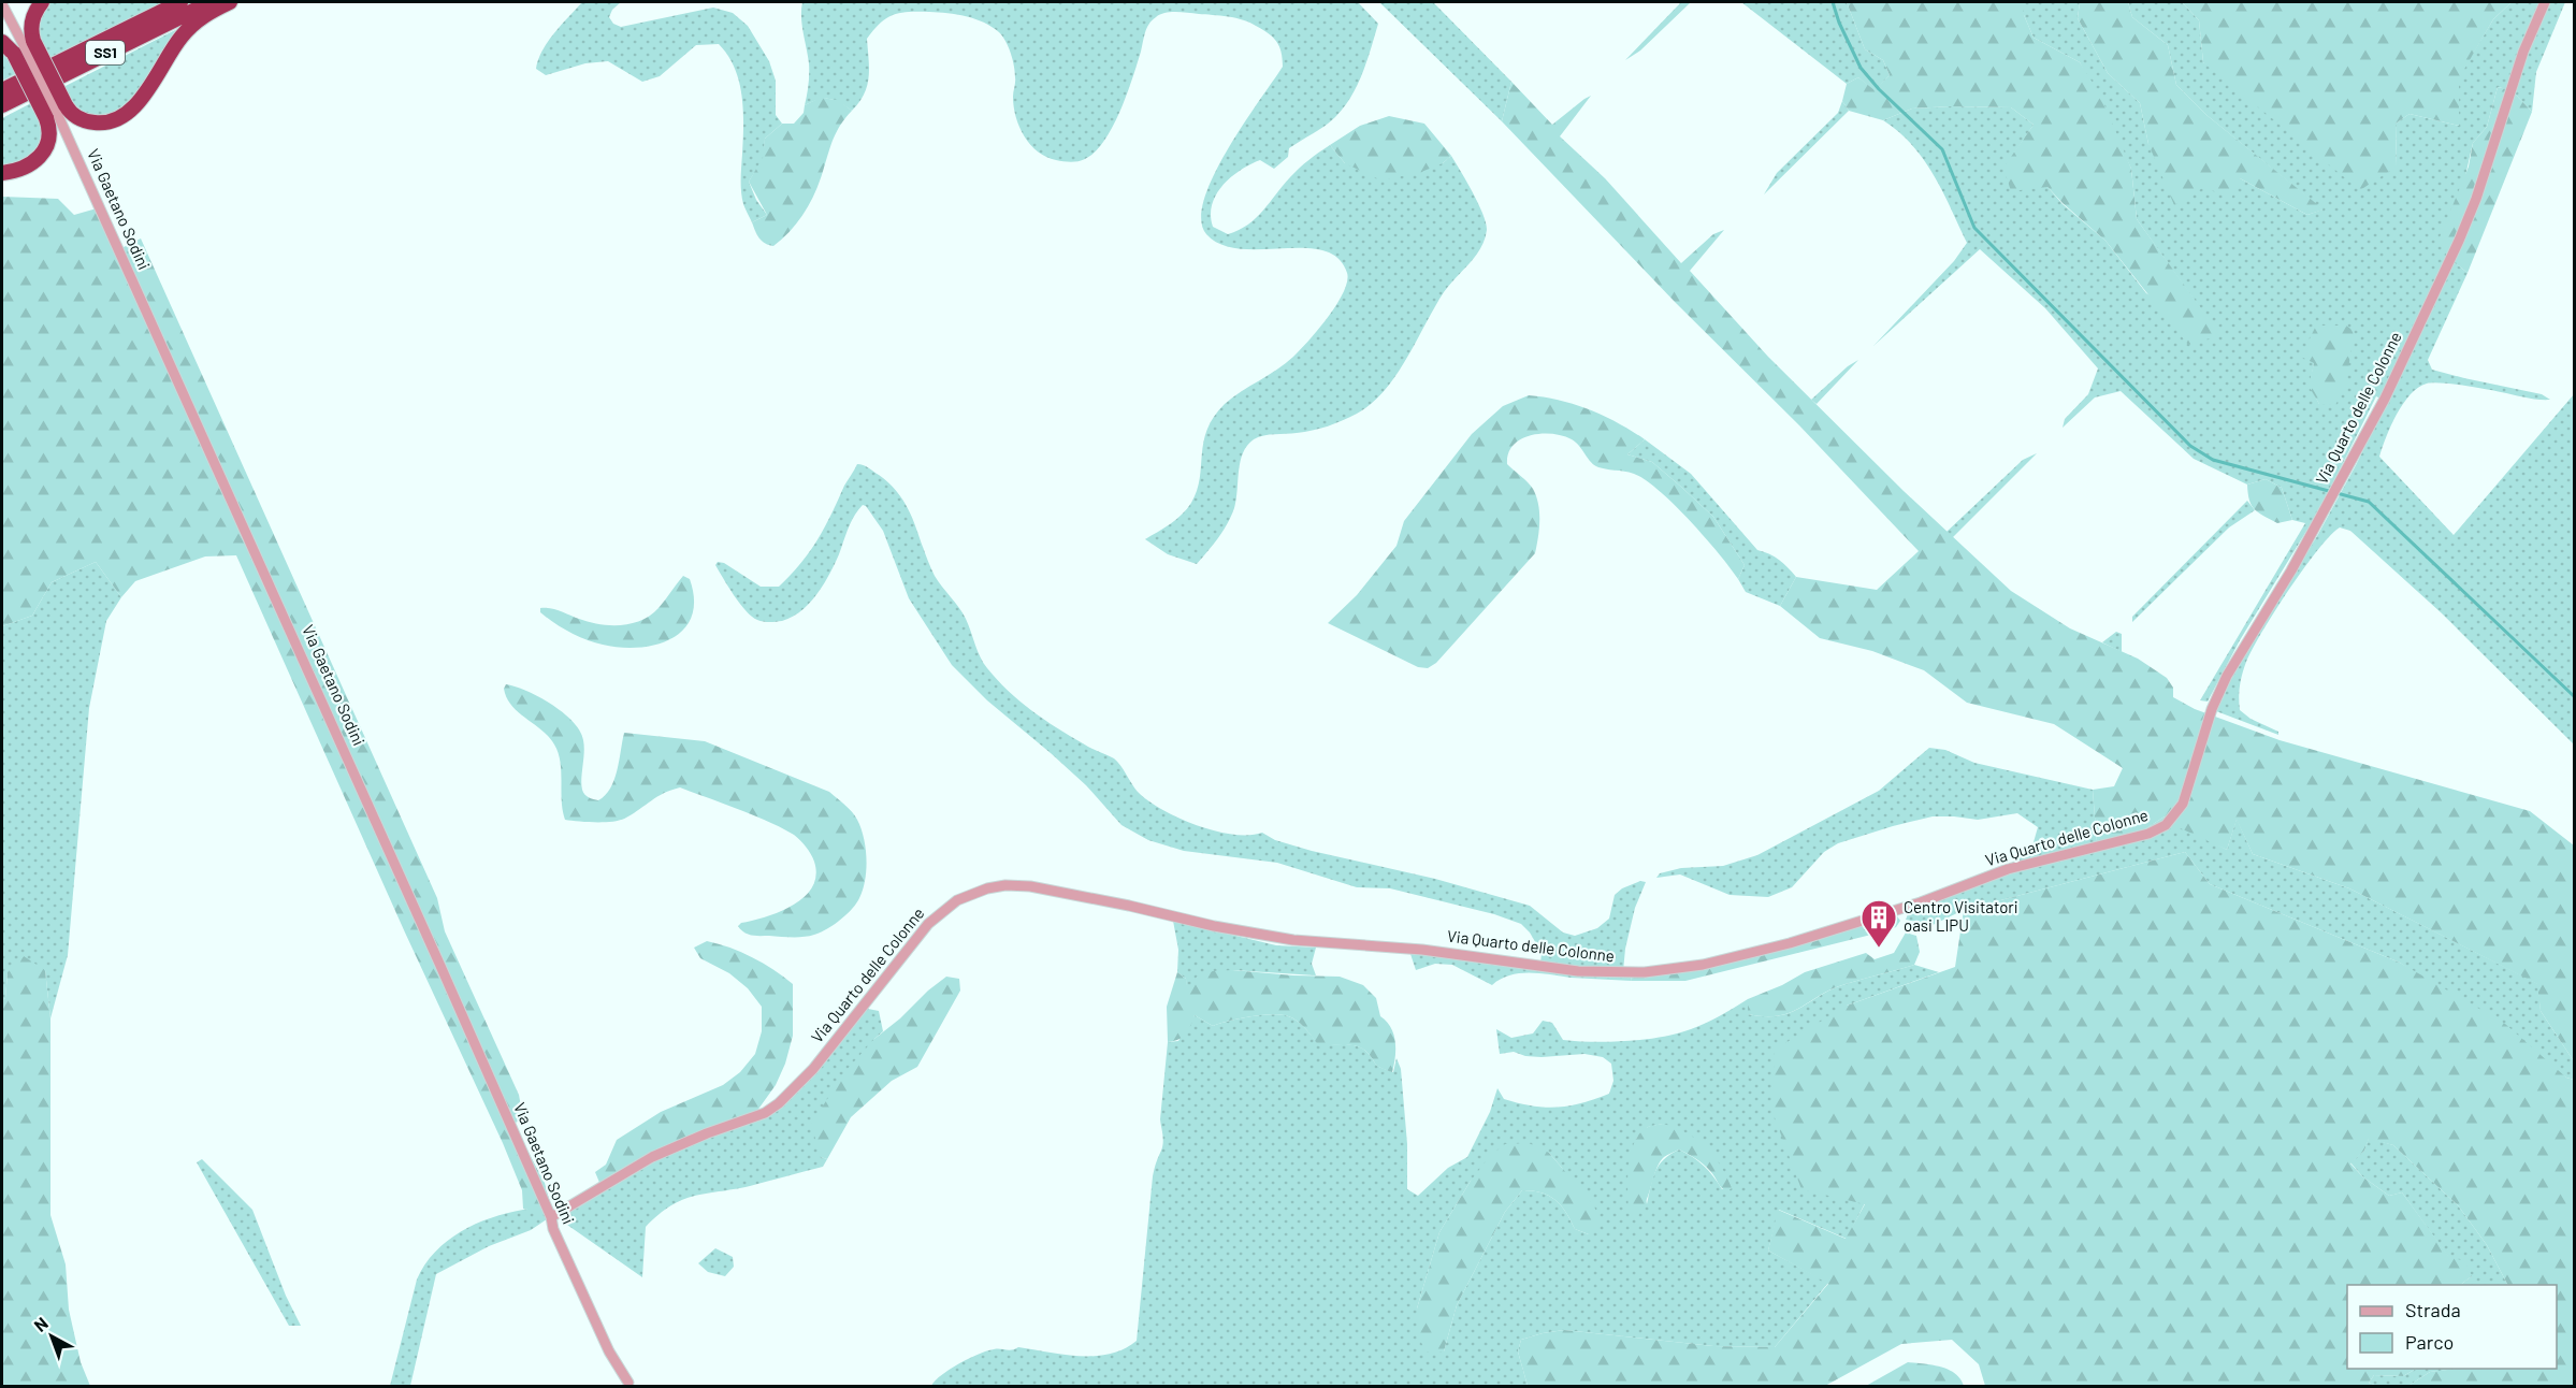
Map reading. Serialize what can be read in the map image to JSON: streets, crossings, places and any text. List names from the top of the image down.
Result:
{
  "streets": {
    "highway": ["SS1"],
    "street": ["Via Gaetano Sodini", "Via Quarto delle Colonne"]
  },
  "crossings": [
    ["Via Gaetano Sodini", "Via Quarto delle Colonne"]
  ],
  "places": {
    "building": ["Centro Visitatori oasi LIPU"]
  },
  "legend": ["Strada", "Parco"],
  "north": "top left"
}
